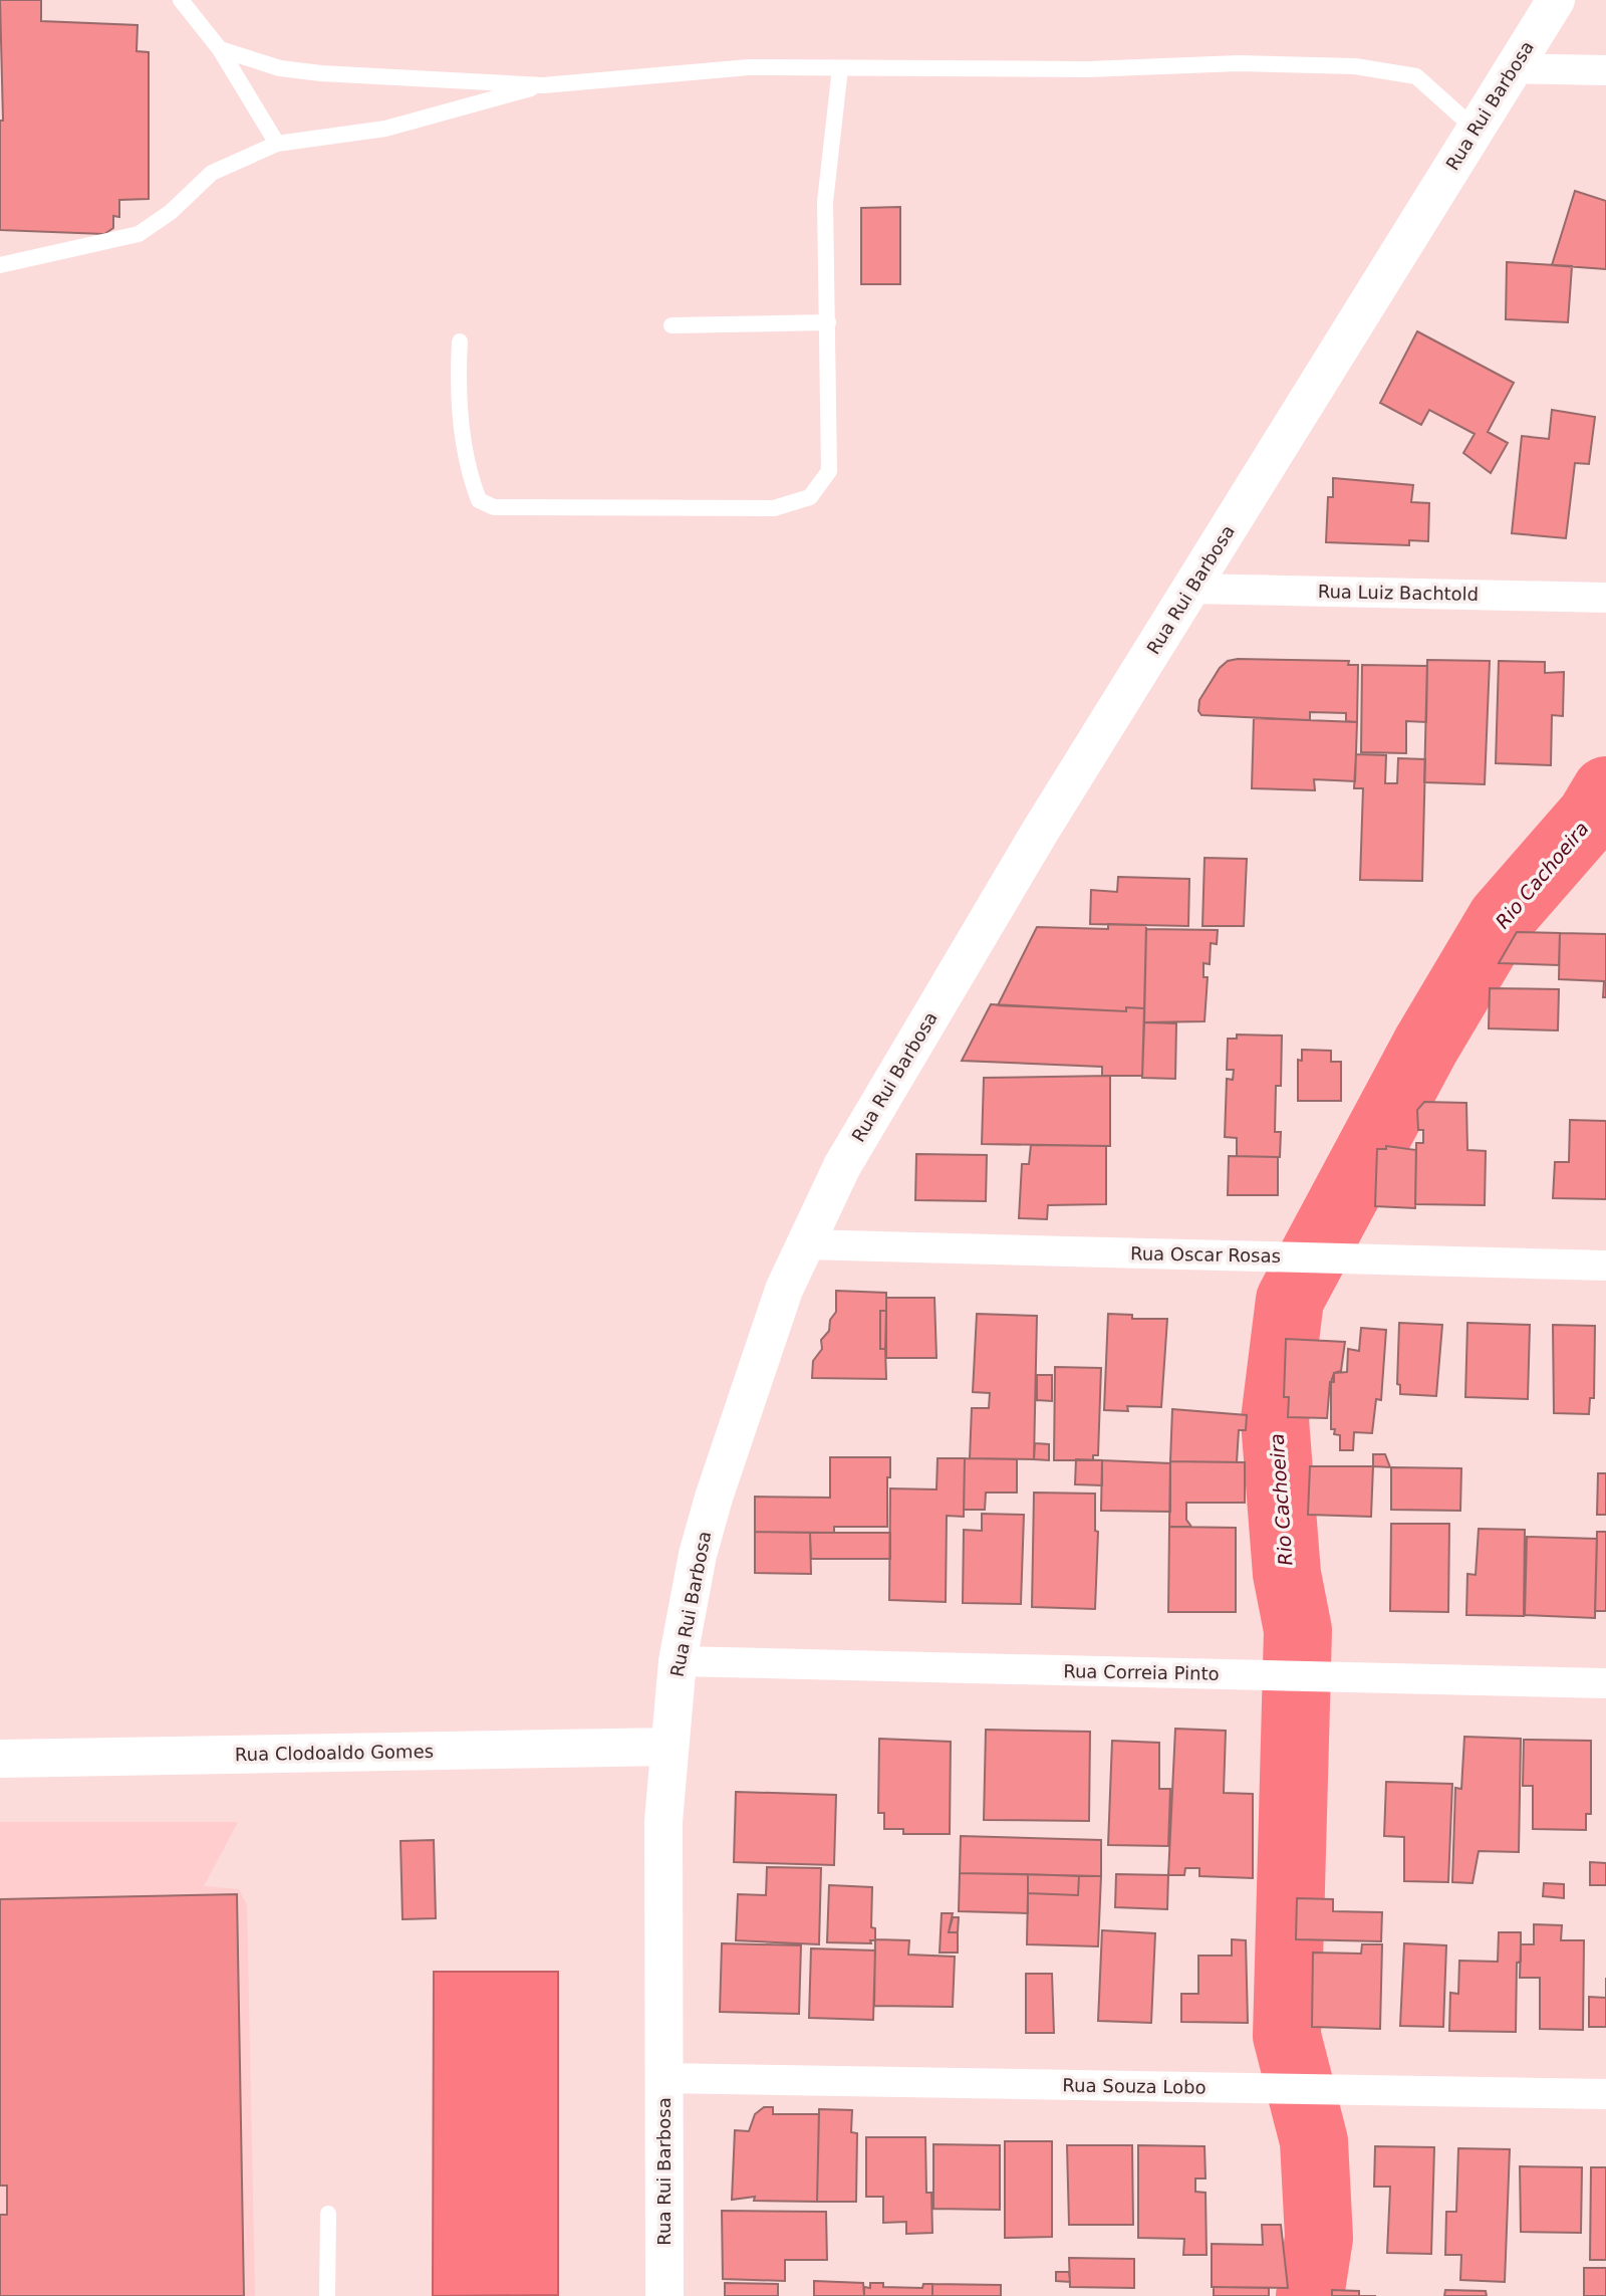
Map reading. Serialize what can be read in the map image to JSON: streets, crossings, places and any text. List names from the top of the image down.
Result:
{
  "streets": {
    "main road": ["Rua Rui Barbosa", "Rua Clodoaldo Gomes"],
    "street": [
      "Rua Luiz Bachtold",
      "Rua Oscar Rosas",
      "Rua Correia Pinto",
      "Rua Souza Lobo"
    ]
  },
  "crossings": [
    ["Rua Rui Barbosa", "Rua Luiz Bachtold"],
    ["Rua Rui Barbosa", "Rua Oscar Rosas"],
    ["Rua Rui Barbosa", "Rua Correia Pinto"],
    ["Rua Rui Barbosa", "Rua Clodoaldo Gomes"],
    ["Rua Rui Barbosa", "Rua Souza Lobo"]
  ],
  "water": ["Rio Cachoeira"]
}
